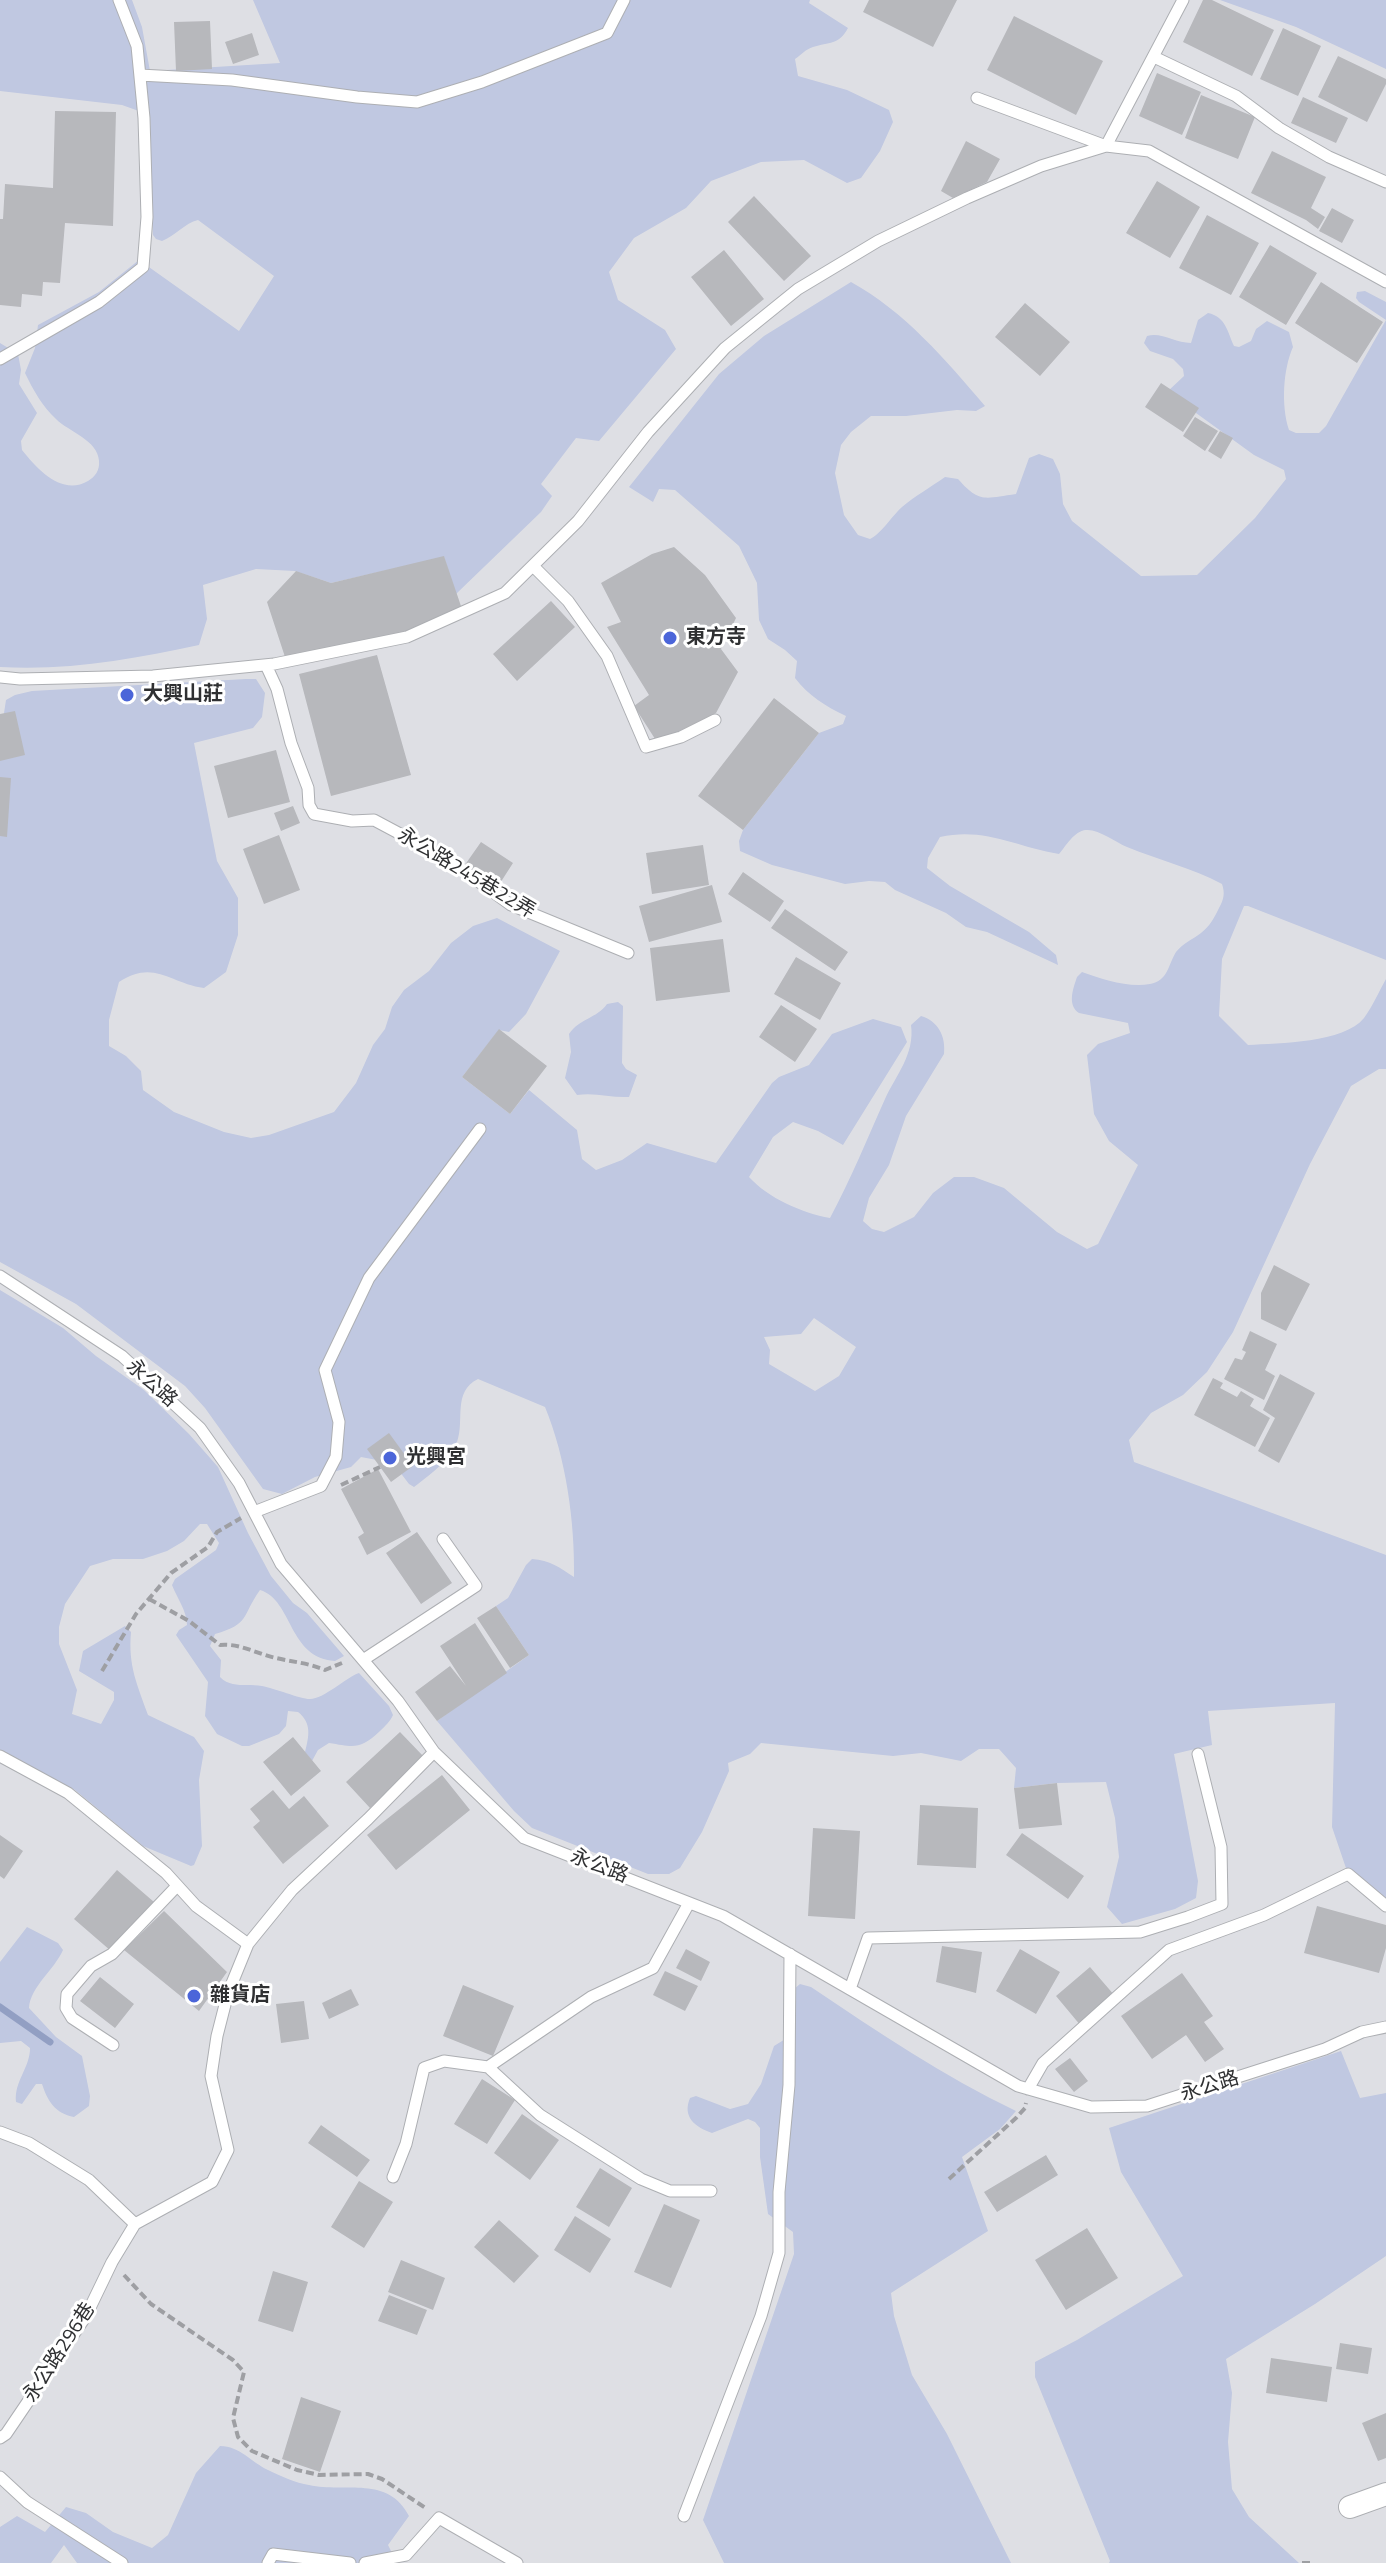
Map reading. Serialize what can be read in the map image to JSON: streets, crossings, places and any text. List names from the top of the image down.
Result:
{
  "streets": {
    "lane": ["永公路245巷22弄", "永公路", "永公路296巷"]
  },
  "places": [
    "東方寺",
    "大興山莊",
    "光興宮",
    "雜貨店"
  ]
}
